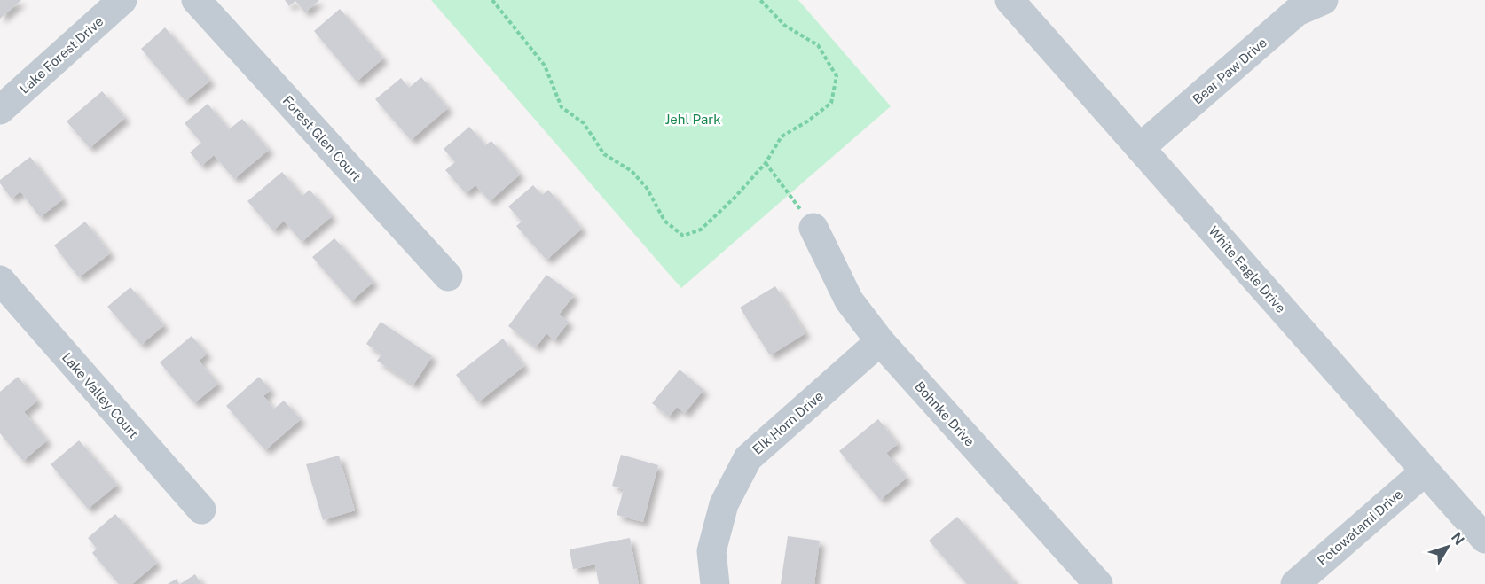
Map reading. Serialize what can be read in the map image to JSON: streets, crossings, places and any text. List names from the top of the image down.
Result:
{
  "streets": {
    "street": [
      "Lake Forest Drive",
      "Bear Paw Drive",
      "Forest Glen Court",
      "White Eagle Drive",
      "Lake Valley Court",
      "Bohnke Drive",
      "Elk Horn Drive",
      "Potowatami Drive"
    ]
  },
  "crossings": [
    ["Bear Paw Drive", "White Eagle Drive"],
    ["White Eagle Drive", "Potowatami Drive"],
    ["Bohnke Drive", "Elk Horn Drive"]
  ],
  "parks": ["Jehl Park"],
  "north": "top right"
}
